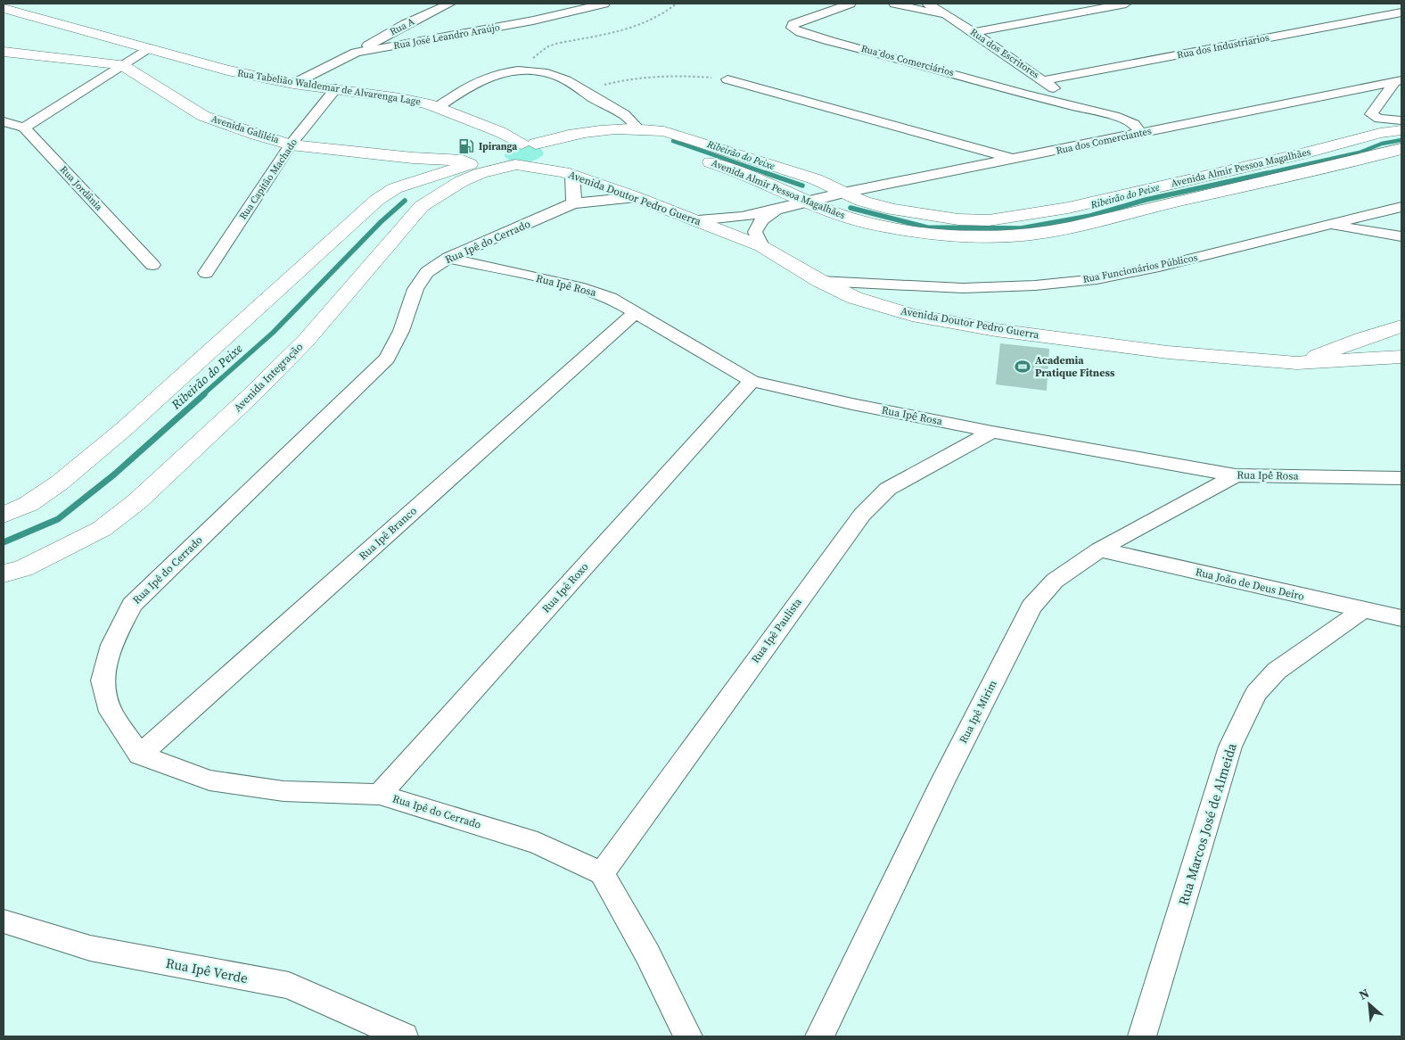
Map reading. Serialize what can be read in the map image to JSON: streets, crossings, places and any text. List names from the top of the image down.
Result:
{
  "streets": {
    "street": [
      "Rua A",
      "Rua José Leandro Araújo",
      "Rua dos Industriarios",
      "Rua dos Escritores",
      "Rua dos Comerciários",
      "Rua Tabelião Waldemar de Alvarenga Lage",
      "Avenida Galiléia",
      "Rua dos Comerciantes",
      "Avenida Almir Pessoa Magalhães",
      "Rua Capitão Machado",
      "Rua Jordânia",
      "Avenida Doutor Pedro Guerra",
      "Rua Ipê do Cerrado",
      "Rua Funcionários Públicos",
      "Rua Ipê Rosa",
      "Avenida Integração",
      "Rua Ipê Branco",
      "Rua João de Deus Deiro",
      "Rua Ipê Roxo",
      "Rua Ipê Paulista",
      "Rua Ipê Mirim",
      "Rua Marcos José de Almeida",
      "Rua Ipê Verde"
    ]
  },
  "crossings": [
    ["Rua A", "Rua José Leandro Araújo"],
    ["Rua José Leandro Araújo", "Rua Tabelião Waldemar de Alvarenga Lage"],
    ["Rua dos Industriarios", "Rua dos Escritores"],
    ["Rua dos Industriarios", "Rua dos Comerciários"],
    ["Rua dos Escritores", "Rua dos Comerciários"],
    ["Rua dos Comerciários", "Rua dos Comerciantes"],
    ["Rua Tabelião Waldemar de Alvarenga Lage", "Avenida Almir Pessoa Magalhães"],
    ["Rua Tabelião Waldemar de Alvarenga Lage", "Rua Capitão Machado"],
    ["Rua Tabelião Waldemar de Alvarenga Lage", "Avenida Doutor Pedro Guerra"],
    ["Avenida Galiléia", "Rua Capitão Machado"],
    ["Avenida Galiléia", "Avenida Doutor Pedro Guerra"],
    ["Avenida Galiléia", "Avenida Integração"],
    ["Rua dos Comerciantes", "Avenida Almir Pessoa Magalhães"],
    ["Rua dos Comerciantes", "Avenida Doutor Pedro Guerra"],
    ["Avenida Almir Pessoa Magalhães", "Avenida Doutor Pedro Guerra"],
    ["Avenida Doutor Pedro Guerra", "Rua Ipê do Cerrado"],
    ["Avenida Doutor Pedro Guerra", "Rua Funcionários Públicos"],
    ["Avenida Doutor Pedro Guerra", "Avenida Integração"],
    ["Rua Ipê do Cerrado", "Rua Ipê Rosa"],
    ["Rua Ipê do Cerrado", "Rua Ipê Branco"],
    ["Rua Ipê do Cerrado", "Rua Ipê Roxo"],
    ["Rua Ipê do Cerrado", "Rua Ipê Paulista"],
    ["Rua Ipê Rosa", "Rua Ipê Branco"],
    ["Rua Ipê Rosa", "Rua Ipê Roxo"],
    ["Rua Ipê Rosa", "Rua Ipê Paulista"],
    ["Rua Ipê Rosa", "Rua Ipê Mirim"],
    ["Rua João de Deus Deiro", "Rua Ipê Mirim"],
    ["Rua João de Deus Deiro", "Rua Marcos José de Almeida"]
  ],
  "water": ["Ribeirão do Peixe"],
  "places": {
    "fuel station": ["Ipiranga"],
    "sports": ["Academia Pratique Fitness"]
  },
  "north": "top left"
}
